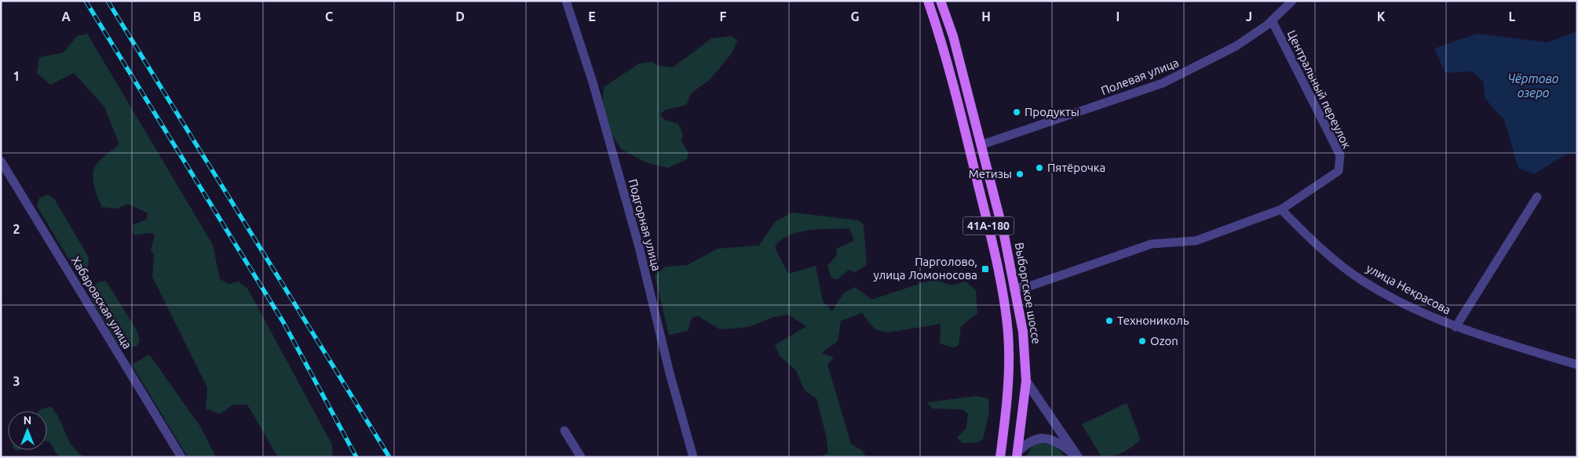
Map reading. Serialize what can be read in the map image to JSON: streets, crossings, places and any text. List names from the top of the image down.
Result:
{
  "streets": {
    "main road": ["41А-180", "Выборгское шоссе"],
    "street": [
      "Полевая улица",
      "Центральный переулок",
      "Подгорная улица",
      "улица Некрасова",
      "Хабаровская улица"
    ]
  },
  "crossings": [
    ["Полевая улица", "Центральный переулок"],
    ["Полевая улица", "Выборгское шоссе"],
    ["Центральный переулок", "улица Некрасова"]
  ],
  "water": ["Чёртово озеро"],
  "places": {
    "other": [
      "Продукты",
      "Пятёрочка",
      "Метизы",
      "Технониколь",
      "Ozon"
    ],
    "transit": ["Парголово, улица Ломоносова"]
  },
  "north": "top",
  "grid": {
    "columns": [
      "A",
      "B",
      "C",
      "D",
      "E",
      "F",
      "G",
      "H",
      "I",
      "J",
      "K",
      "L"
    ],
    "rows": ["1", "2", "3"]
  }
}
